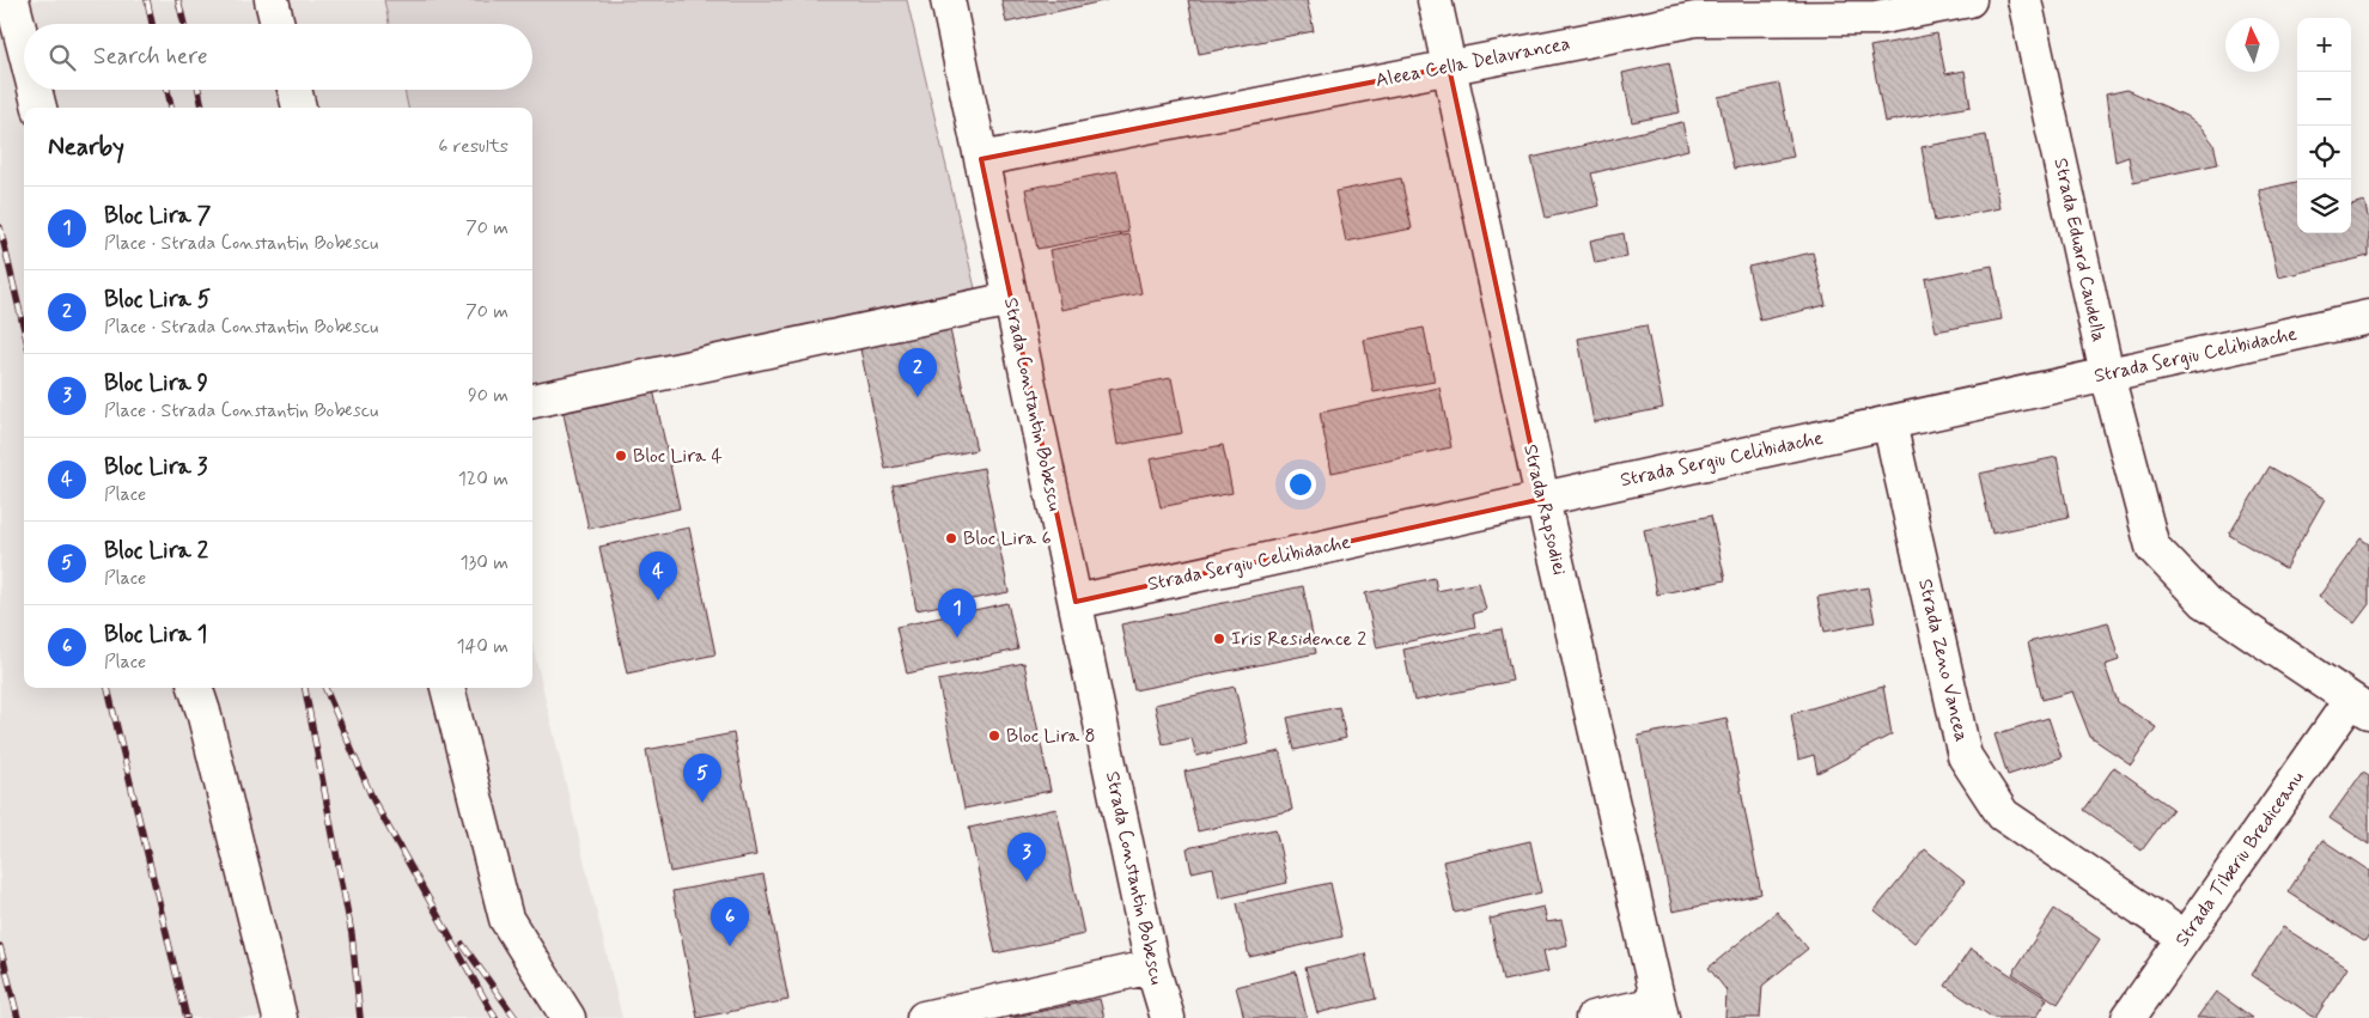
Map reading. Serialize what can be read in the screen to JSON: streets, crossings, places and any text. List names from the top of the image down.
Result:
{
  "streets": {
    "street": [
      "Aleea Cella Delavrancea",
      "Strada Eduard Caudella",
      "Strada Sergiu Celibidache",
      "Strada Constantin Bobescu",
      "Strada Rapsodiei",
      "Strada Zeno Vancea",
      "Strada Tiberiu Brediceanu"
    ]
  },
  "crossings": [
    ["Aleea Cella Delavrancea", "Strada Constantin Bobescu"],
    ["Aleea Cella Delavrancea", "Strada Rapsodiei"],
    ["Strada Eduard Caudella", "Strada Sergiu Celibidache"],
    ["Strada Eduard Caudella", "Strada Tiberiu Brediceanu"],
    ["Strada Sergiu Celibidache", "Strada Constantin Bobescu"],
    ["Strada Sergiu Celibidache", "Strada Rapsodiei"],
    ["Strada Sergiu Celibidache", "Strada Zeno Vancea"],
    ["Strada Zeno Vancea", "Strada Tiberiu Brediceanu"]
  ],
  "places": [
    "Bloc Lira 4",
    "Bloc Lira 6",
    "Iris Residence 2",
    "Bloc Lira 8"
  ],
  "north": "top",
  "page": {
    "map_buttons": ["+", "−"],
    "search": "Search here",
    "heading": ["Nearby", "6 results"],
    "list": [
      {
        "mark": "1",
        "name": "Bloc Lira 7",
        "note": "Place · Strada Constantin Bobescu",
        "value": "70 m"
      },
      {
        "mark": "2",
        "name": "Bloc Lira 5",
        "note": "Place · Strada Constantin Bobescu",
        "value": "70 m"
      },
      {
        "mark": "3",
        "name": "Bloc Lira 9",
        "note": "Place · Strada Constantin Bobescu",
        "value": "90 m"
      },
      {
        "mark": "4",
        "name": "Bloc Lira 3",
        "note": "Place",
        "value": "120 m"
      },
      {
        "mark": "5",
        "name": "Bloc Lira 2",
        "note": "Place",
        "value": "130 m"
      },
      {
        "mark": "6",
        "name": "Bloc Lira 1",
        "note": "Place",
        "value": "140 m"
      }
    ],
    "pins": [
      "2",
      "4",
      "1",
      "5",
      "3",
      "6"
    ]
  }
}
